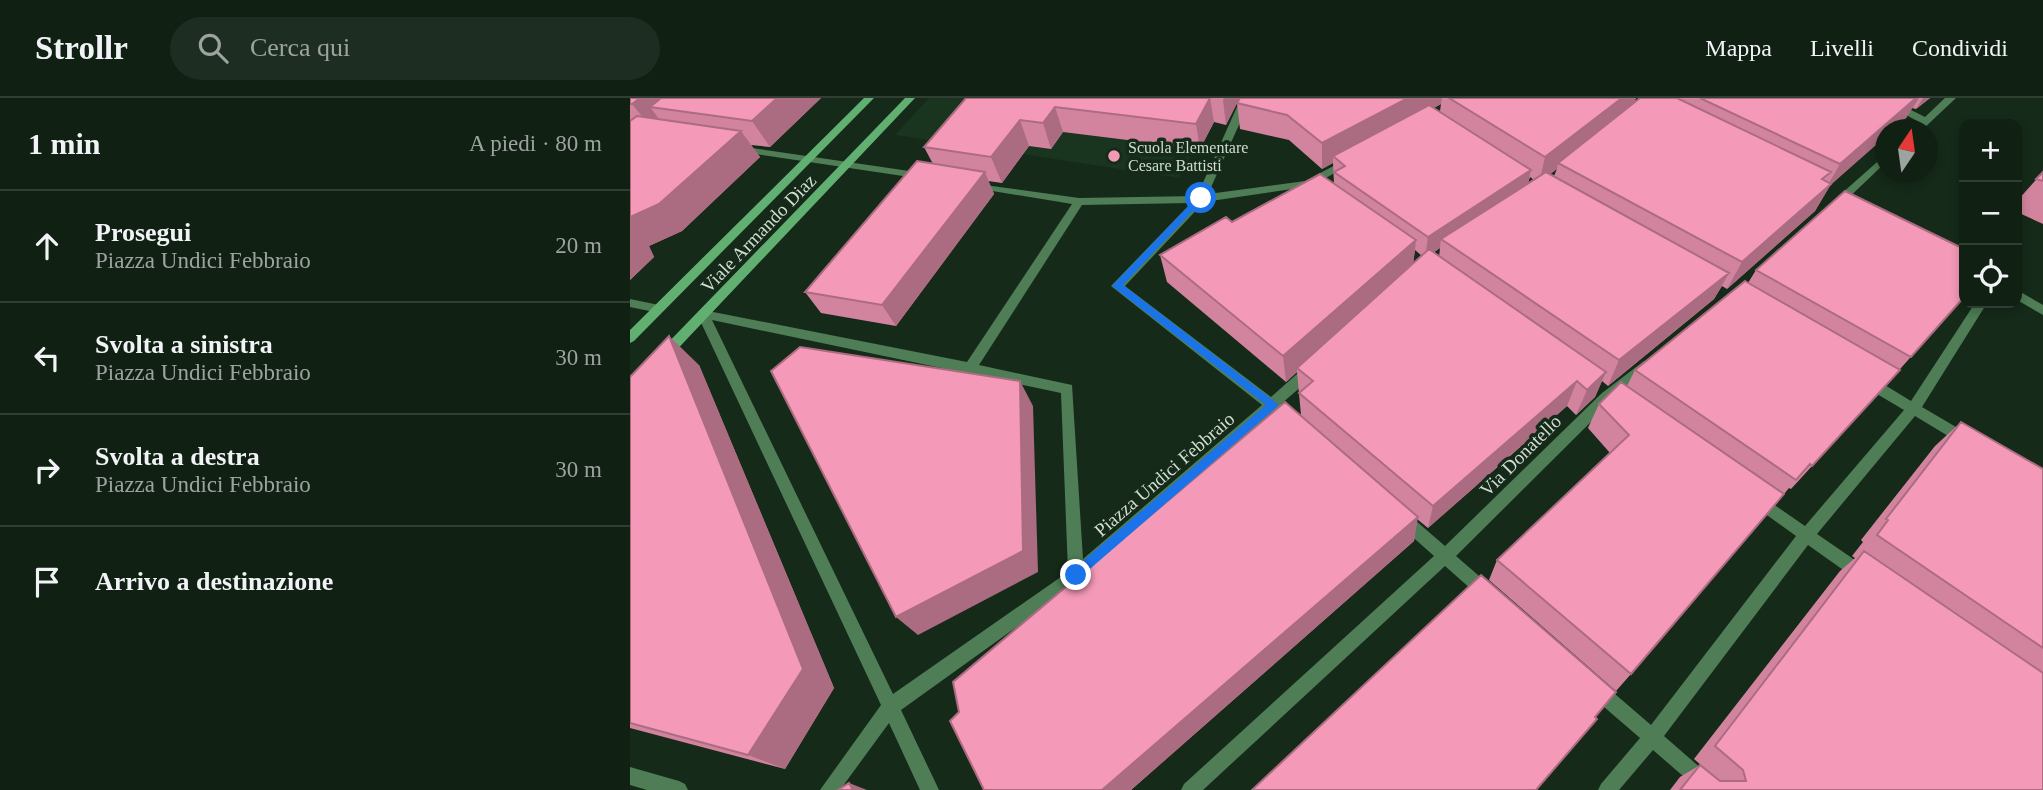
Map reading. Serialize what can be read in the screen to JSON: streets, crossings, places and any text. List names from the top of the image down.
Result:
{
  "streets": {
    "main road": ["Viale Armando Diaz"],
    "street": ["Via Donatello", "Piazza Undici Febbraio"]
  },
  "places": ["Scuola Elementare Cesare Battisti"],
  "north": "top",
  "page": {
    "header": "Strollr",
    "search": "Cerca qui",
    "nav": ["Mappa", "Livelli", "Condividi"],
    "heading": ["1 min", "A piedi · 80 m"],
    "map_buttons": ["+", "−"],
    "list": [
      ["Prosegui", "Piazza Undici Febbraio", "20 m"],
      ["Svolta a sinistra", "Piazza Undici Febbraio", "30 m"],
      ["Svolta a destra", "Piazza Undici Febbraio", "30 m"],
      "Arrivo a destinazione"
    ]
  }
}
